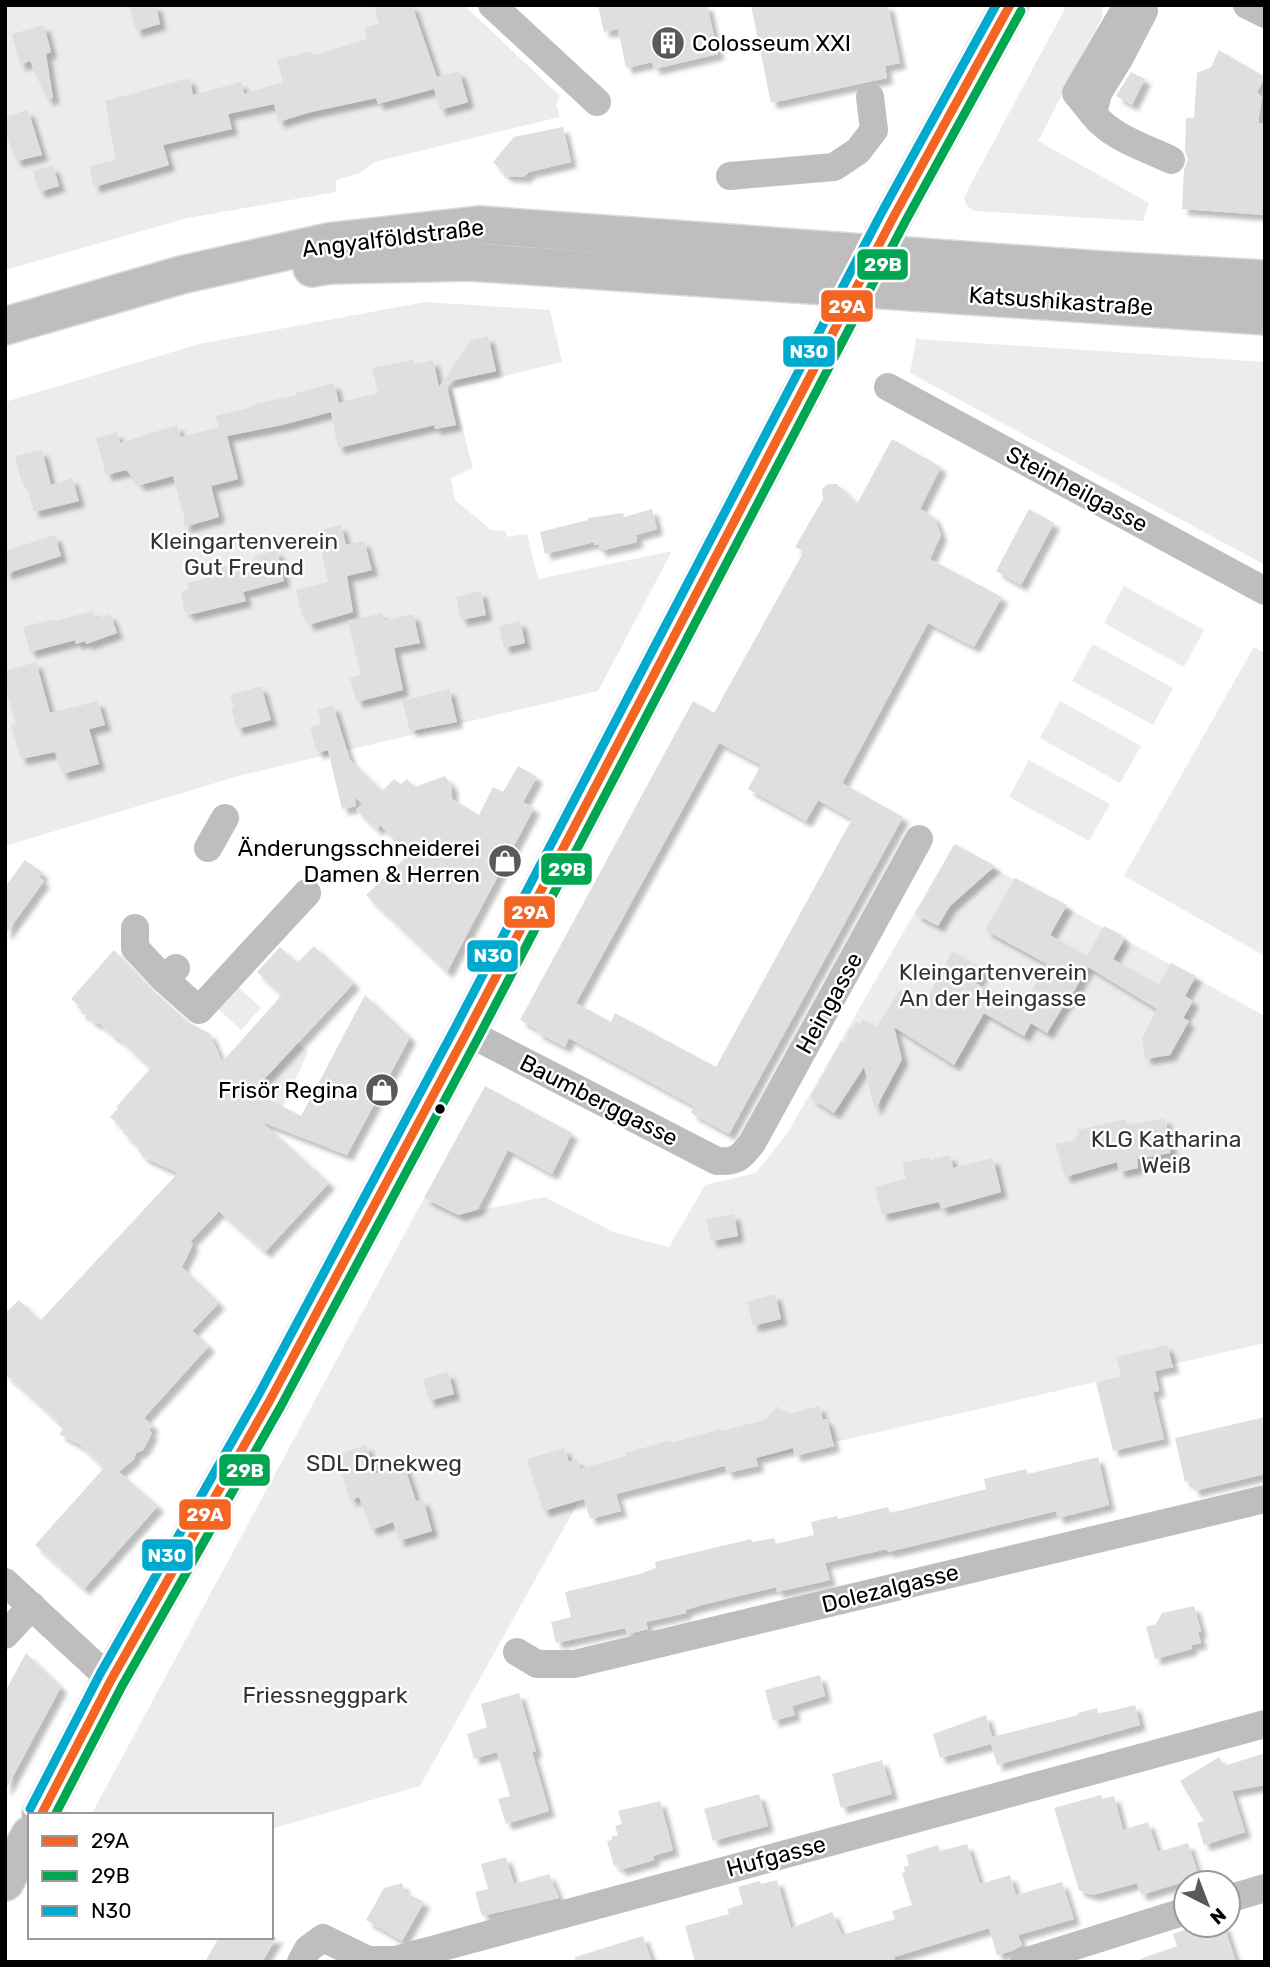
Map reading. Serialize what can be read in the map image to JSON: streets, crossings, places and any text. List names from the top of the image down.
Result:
{
  "streets": {
    "main road": ["Angyalföldstraße", "Katsushikastraße"],
    "street": [
      "Steinheilgasse",
      "Heingasse",
      "Baumberggasse",
      "Dolezalgasse",
      "Hufgasse"
    ]
  },
  "crossings": [
    ["Angyalföldstraße", "Katsushikastraße"],
    ["Heingasse", "Baumberggasse"]
  ],
  "parks": [
    "Kleingartenverein Gut Freund",
    "Kleingartenverein An der Heingasse",
    "KLG Katharina Weiß",
    "SDL Drnekweg",
    "Friessneggpark"
  ],
  "places": {
    "building": ["Colosseum XXI"],
    "shop": ["Änderungsschneiderei Damen & Herren", "Frisör Regina"]
  },
  "lines": ["transit line 29A", "transit line N30", "transit line 29B"],
  "legend": ["29A", "29B", "N30"],
  "north": "bottom right"
}
